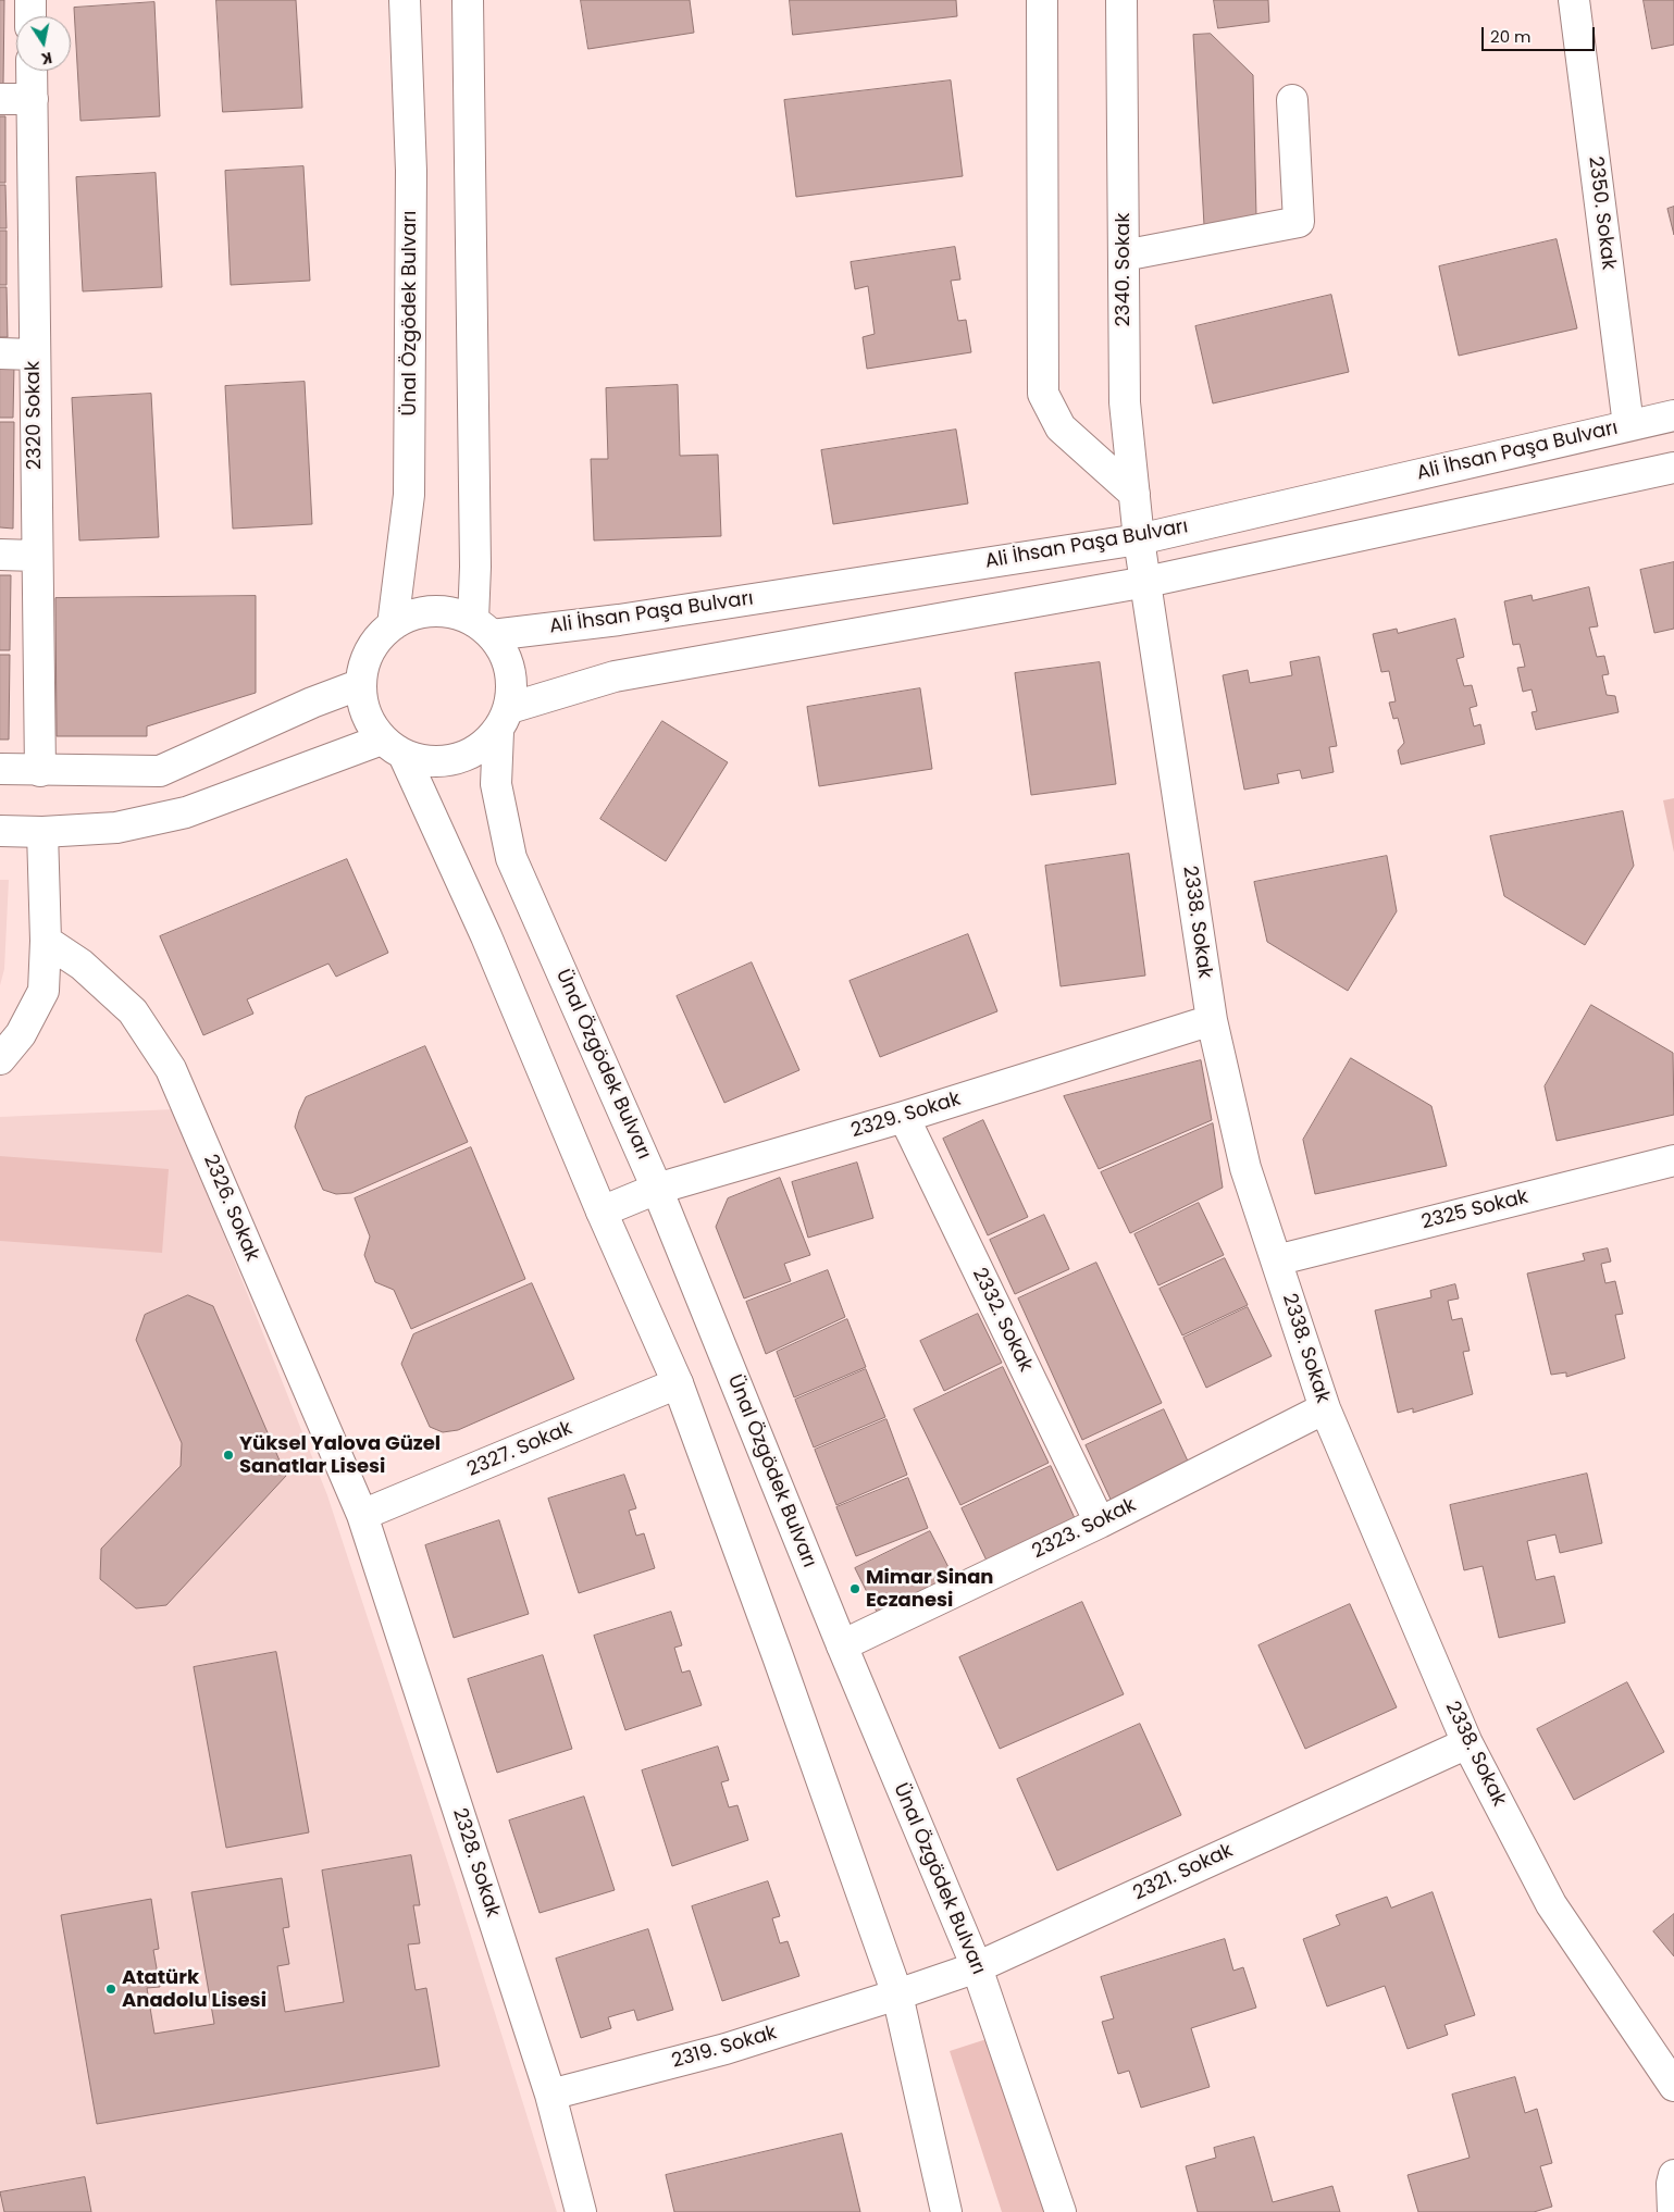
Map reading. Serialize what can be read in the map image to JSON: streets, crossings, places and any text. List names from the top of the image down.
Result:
{
  "streets": {
    "street": [
      "2350. Sokak",
      "2340. Sokak",
      "Ünal Özgödek Bulvarı",
      "2320 Sokak",
      "Ali İhsan Paşa Bulvarı",
      "2338. Sokak",
      "2329. Sokak",
      "2326. Sokak",
      "2325 Sokak",
      "2332. Sokak",
      "2327. Sokak",
      "2323. Sokak",
      "2328. Sokak",
      "2321. Sokak",
      "2319. Sokak"
    ]
  },
  "crossings": [
    ["2350. Sokak", "Ali İhsan Paşa Bulvarı"],
    ["2340. Sokak", "Ali İhsan Paşa Bulvarı"],
    ["2340. Sokak", "2338. Sokak"],
    ["Ünal Özgödek Bulvarı", "Ali İhsan Paşa Bulvarı"],
    ["Ünal Özgödek Bulvarı", "2329. Sokak"],
    ["Ünal Özgödek Bulvarı", "2323. Sokak"],
    ["Ünal Özgödek Bulvarı", "2321. Sokak"],
    ["Ali İhsan Paşa Bulvarı", "2338. Sokak"],
    ["2338. Sokak", "2329. Sokak"],
    ["2338. Sokak", "2325 Sokak"],
    ["2338. Sokak", "2323. Sokak"],
    ["2338. Sokak", "2321. Sokak"],
    ["2329. Sokak", "2332. Sokak"],
    ["2326. Sokak", "2327. Sokak"],
    ["2326. Sokak", "2328. Sokak"],
    ["2332. Sokak", "2323. Sokak"],
    ["2327. Sokak", "2328. Sokak"],
    ["2328. Sokak", "2319. Sokak"],
    ["2321. Sokak", "2319. Sokak"]
  ],
  "places": ["Yüksel Yalova Güzel Sanatlar Lisesi", "Mimar Sinan Eczanesi", "Atatürk Anadolu Lisesi"],
  "scale_bar": "20 m",
  "north": "bottom"
}
